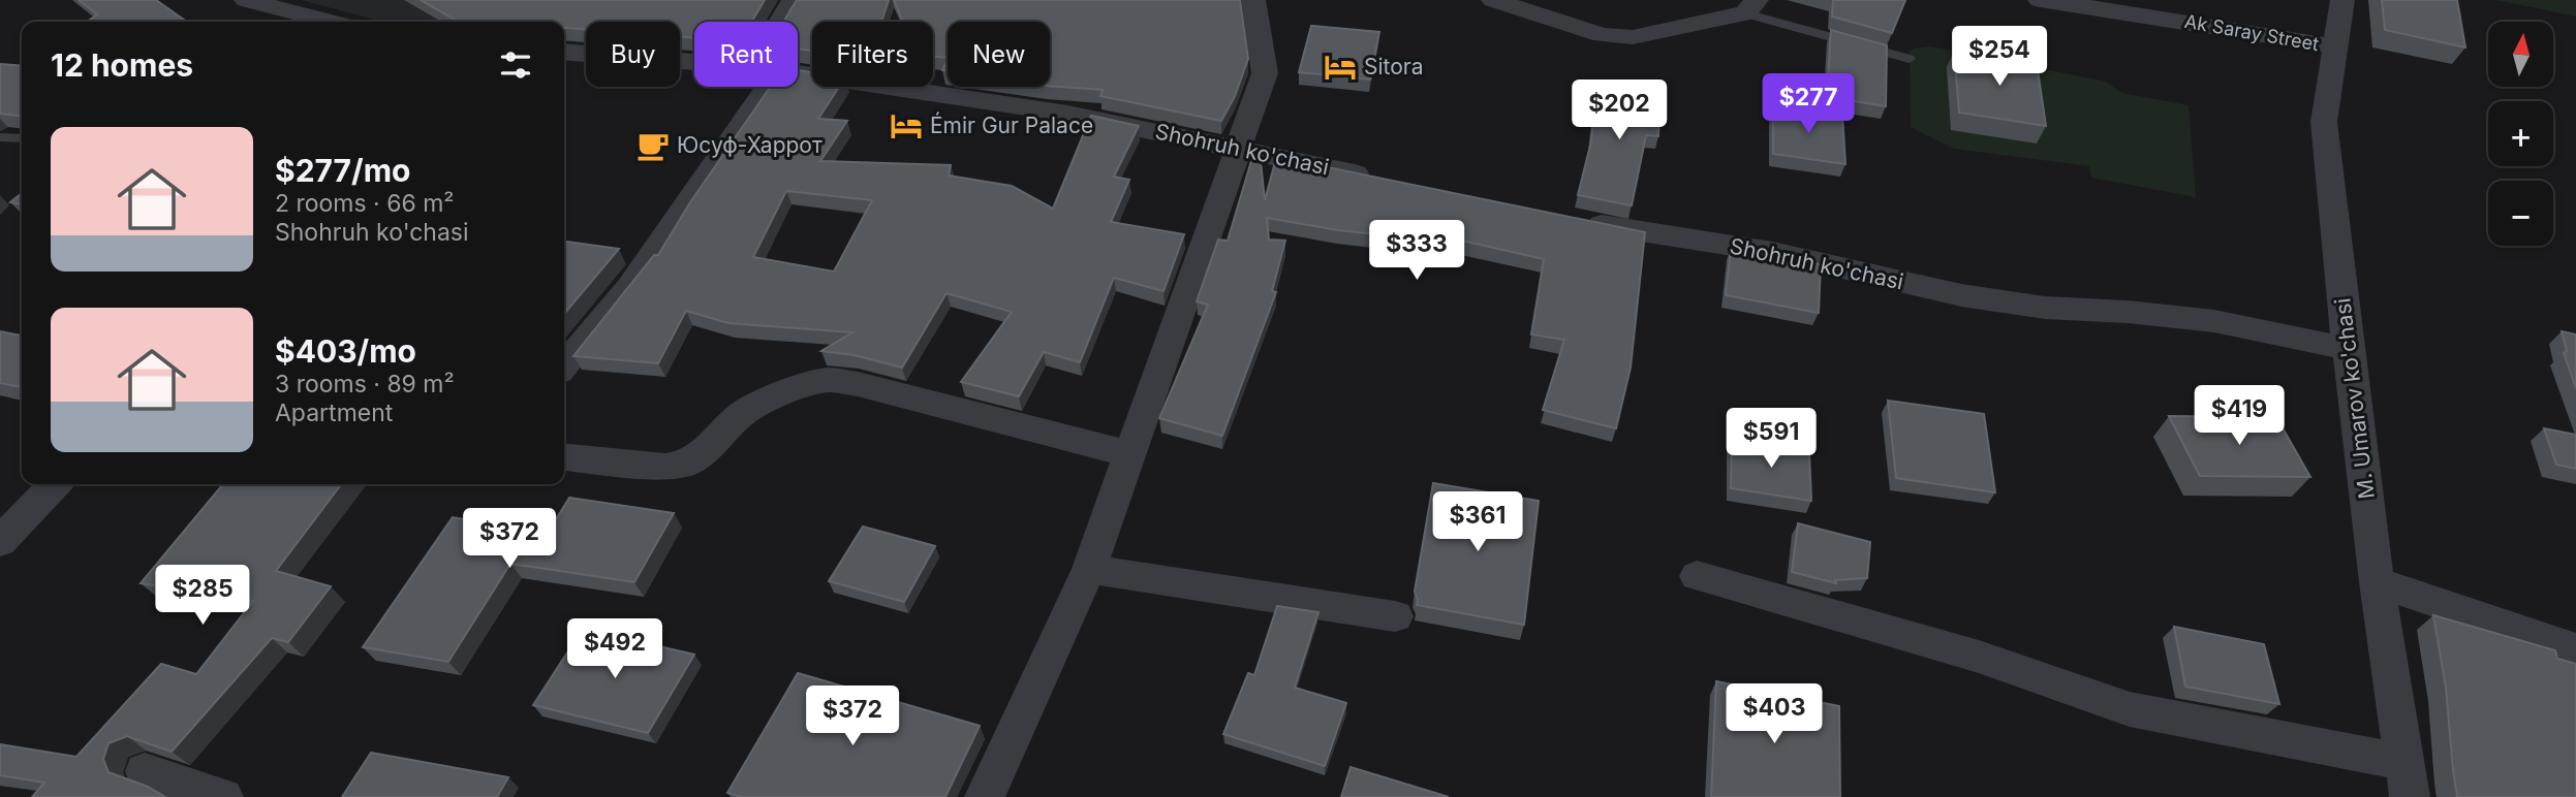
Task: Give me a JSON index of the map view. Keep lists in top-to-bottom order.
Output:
{
  "streets": {
    "street": ["Ak Saray Street", "Shohruh ko'chasi", "M. Umarov ko'chasi"]
  },
  "crossings": [
    ["Ak Saray Street", "M. Umarov ko'chasi"],
    ["Shohruh ko'chasi", "M. Umarov ko'chasi"]
  ],
  "places": {
    "hotel": ["Sitora", "Émir Gur Palace"],
    "cafe": ["Юсуф-Харрот"]
  },
  "north": "top",
  "page": {
    "map_buttons": ["+", "−"],
    "chip": [
      "Buy",
      "Rent",
      "Filters",
      "New"
    ],
    "heading": "12 homes",
    "price": [
      "$254",
      "$277",
      "$202",
      "$333",
      "$419",
      "$591",
      "$361",
      "$372",
      "$285",
      "$492",
      "$403",
      "$372"
    ],
    "list": [
      {
        "name": "$277/mo",
        "note": "2 rooms · 66 m² · Shohruh ko'chasi"
      },
      {
        "name": "$403/mo",
        "note": "3 rooms · 89 m² · Apartment"
      }
    ]
  }
}
